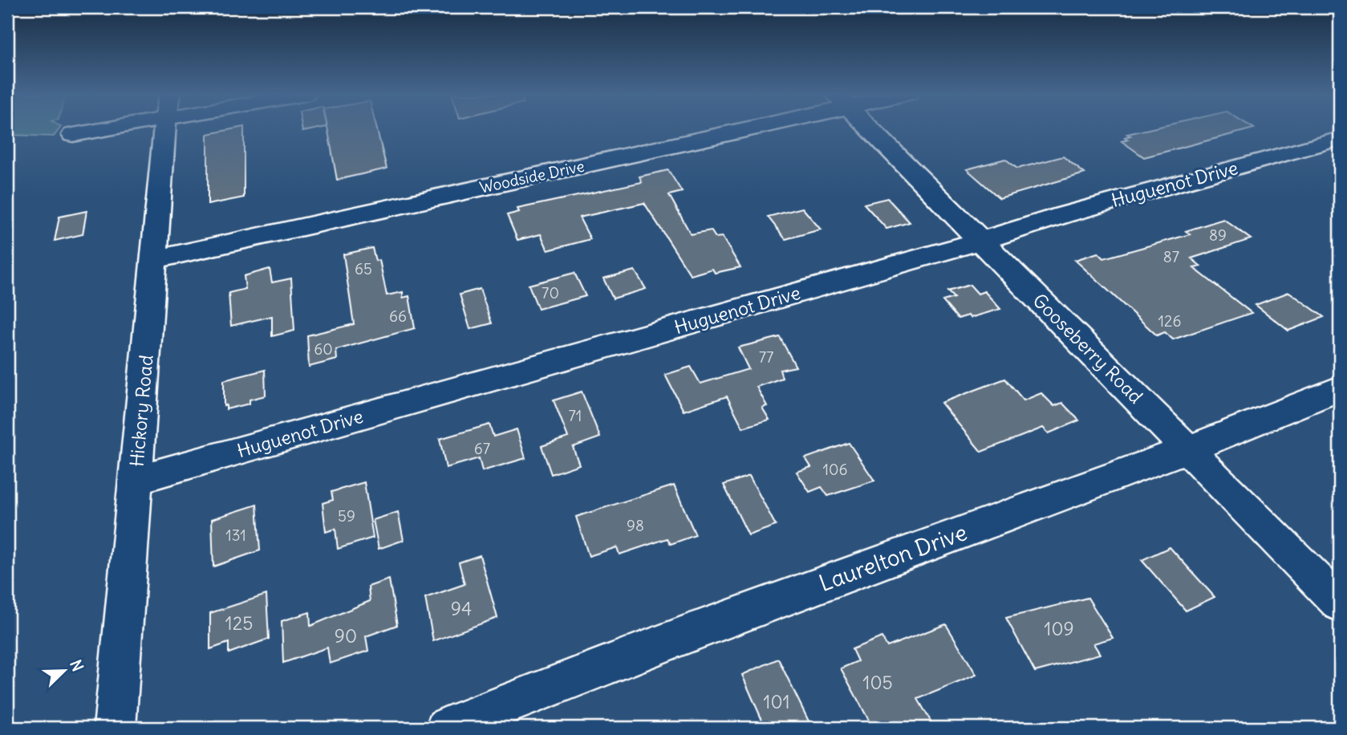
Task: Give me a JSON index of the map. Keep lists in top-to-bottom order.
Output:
{
  "streets": {
    "street": [
      "Woodside Drive",
      "Huguenot Drive",
      "Gooseberry Road",
      "Hickory Road",
      "Laurelton Drive"
    ]
  },
  "crossings": [
    ["Woodside Drive", "Hickory Road"],
    ["Huguenot Drive", "Gooseberry Road"],
    ["Huguenot Drive", "Hickory Road"],
    ["Gooseberry Road", "Laurelton Drive"]
  ],
  "house_numbers": [
    "89",
    "87",
    "65",
    "70",
    "66",
    "126",
    "60",
    "77",
    "71",
    "67",
    "106",
    "59",
    "98",
    "131",
    "94",
    "125",
    "109",
    "90",
    "105",
    "101"
  ],
  "north": "top right"
}
